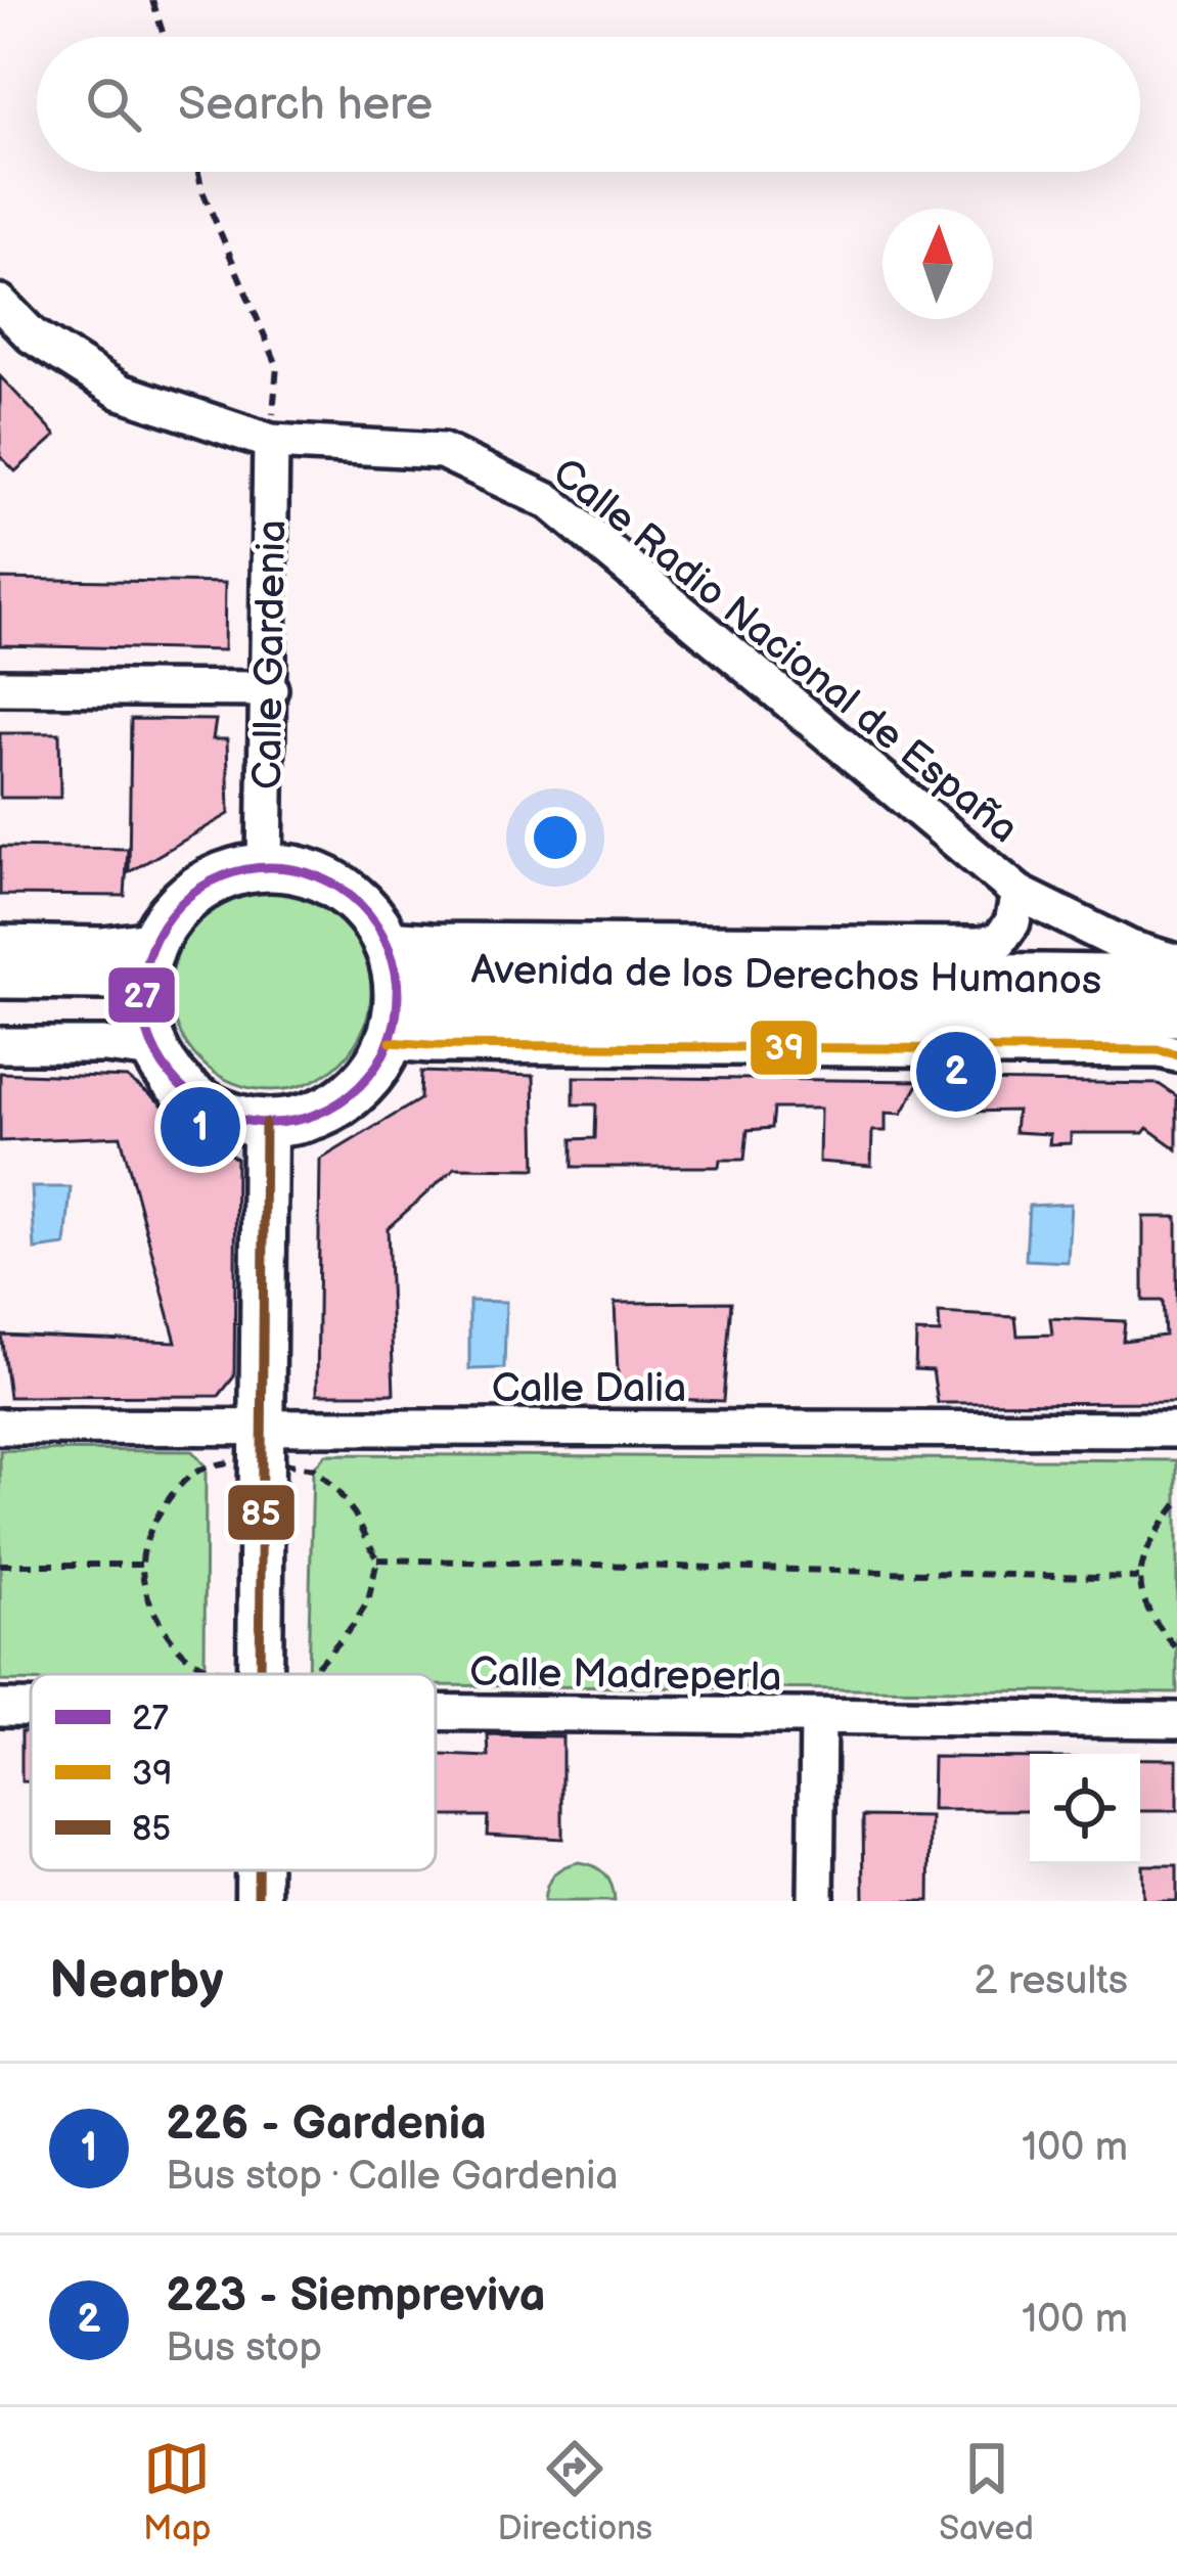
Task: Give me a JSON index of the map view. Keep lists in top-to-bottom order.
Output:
{
  "streets": {
    "main road": ["Avenida de los Derechos Humanos"],
    "street": [
      "Calle Radio Nacional de España",
      "Calle Gardenia",
      "Calle Dalia",
      "Calle Madreperla"
    ]
  },
  "crossings": [
    ["Calle Radio Nacional de España", "Calle Gardenia"],
    ["Calle Radio Nacional de España", "Avenida de los Derechos Humanos"],
    ["Calle Gardenia", "Avenida de los Derechos Humanos"]
  ],
  "lines": ["transit line 27", "transit line 39", "transit line 85"],
  "legend": ["27", "39", "85"],
  "north": "top",
  "page": {
    "search": "Search here",
    "pins": ["2", "1"],
    "heading": ["Nearby", "2 results"],
    "list": [
      {
        "mark": "1",
        "name": "226 - Gardenia",
        "note": "Bus stop · Calle Gardenia",
        "value": "100 m"
      },
      {
        "mark": "2",
        "name": "223 - Siempreviva",
        "note": "Bus stop",
        "value": "100 m"
      }
    ],
    "nav": ["Map", "Directions", "Saved"]
  }
}
